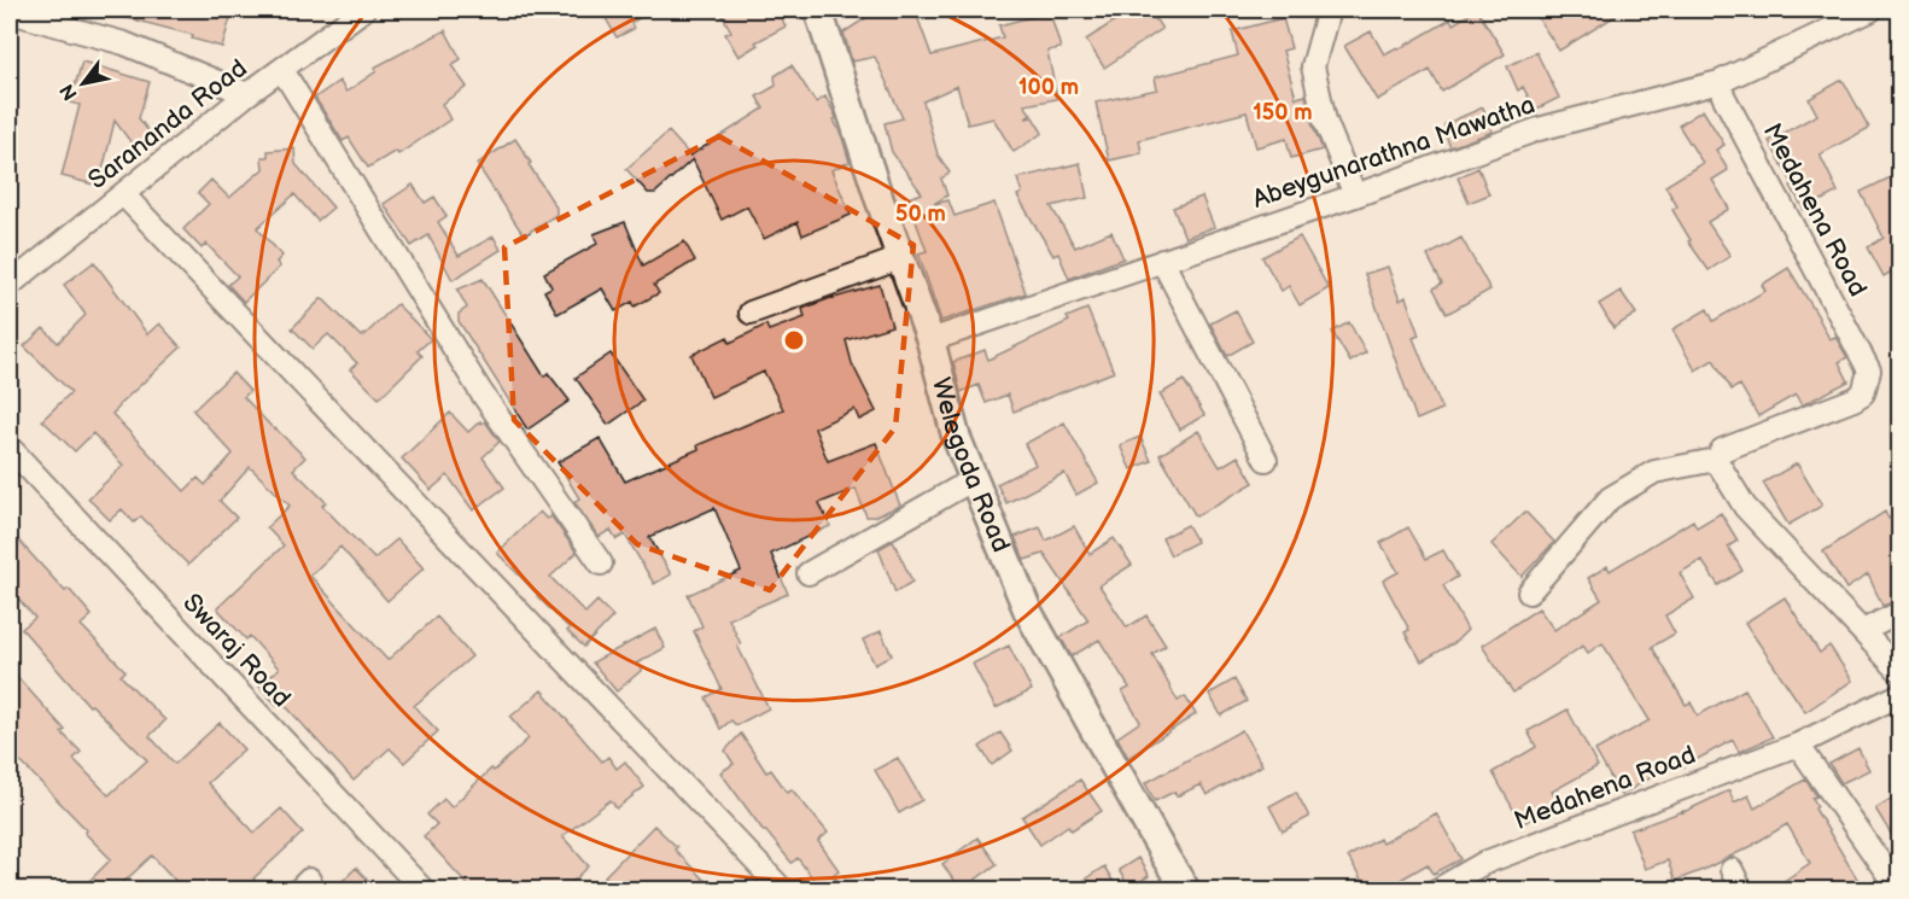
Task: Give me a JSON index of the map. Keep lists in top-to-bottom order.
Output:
{
  "streets": {
    "street": [
      "Sarananda Road",
      "Abeygunarathna Mawatha",
      "Medahena Road",
      "Welegoda Road",
      "Swaraj Road"
    ]
  },
  "crossings": [
    ["Abeygunarathna Mawatha", "Medahena Road"],
    ["Abeygunarathna Mawatha", "Welegoda Road"]
  ],
  "north": "bottom left",
  "rings": ["100 m", "150 m", "50 m"]
}
